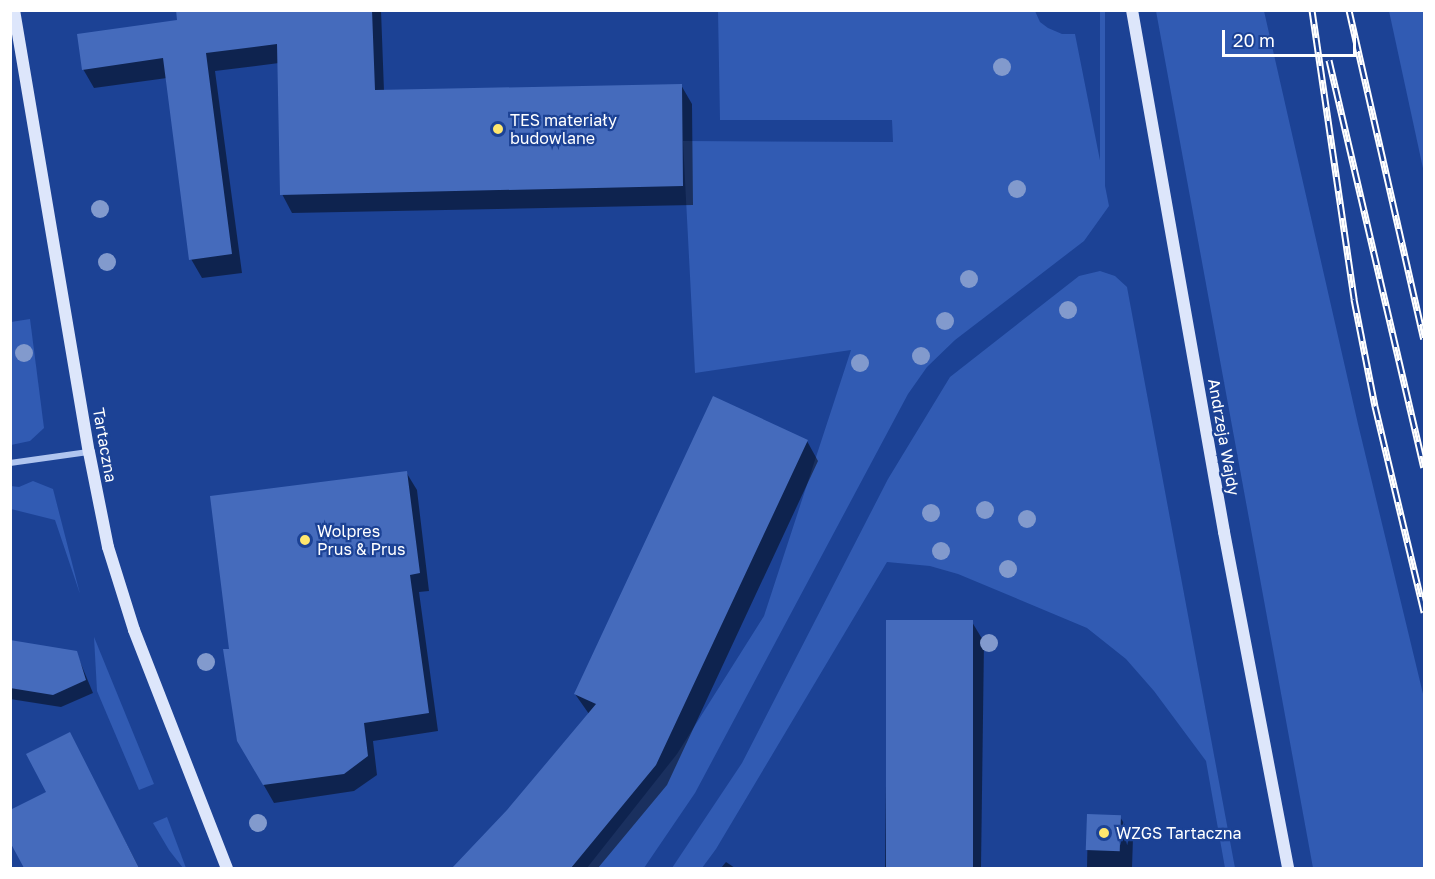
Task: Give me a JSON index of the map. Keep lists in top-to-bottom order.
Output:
{
  "streets": {
    "street": ["Andrzeja Wajdy", "Tartaczna"]
  },
  "places": ["TES materiały budowlane", "Wolpres Prus & Prus", "WZGS Tartaczna"],
  "scale_bar": "20 m"
}
